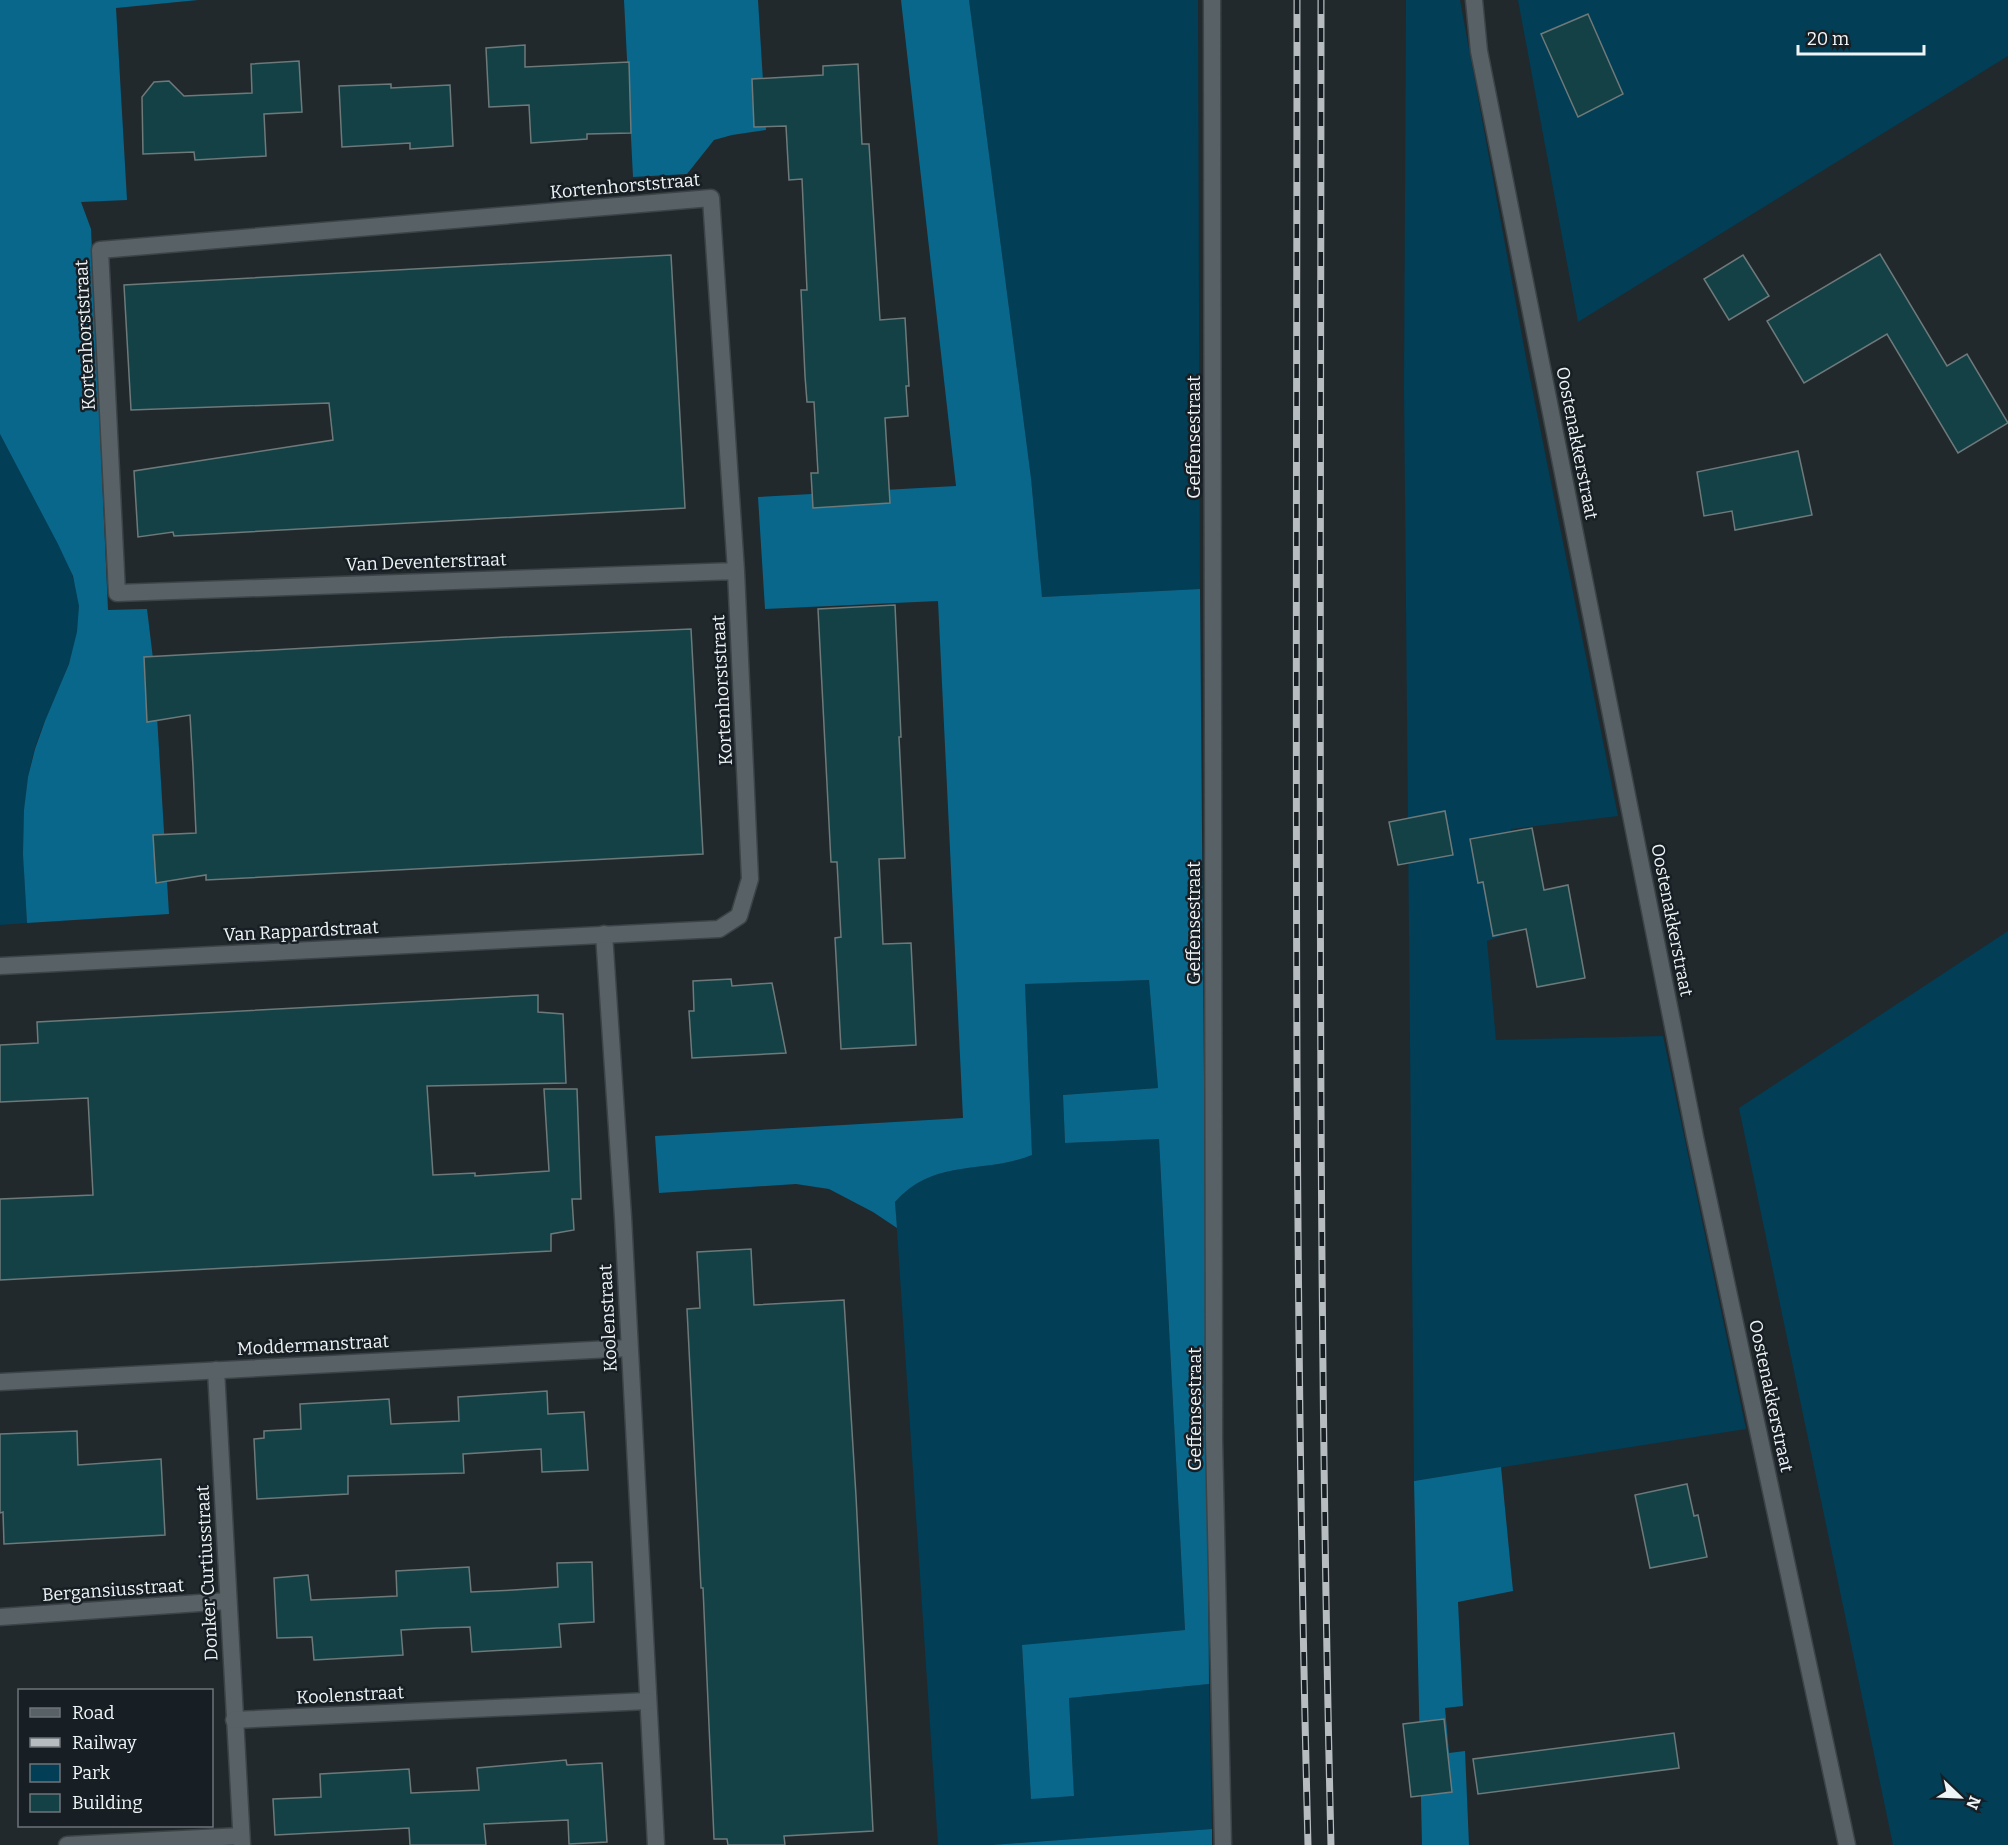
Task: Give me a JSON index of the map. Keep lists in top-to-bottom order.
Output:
{
  "streets": {
    "street": [
      "Kortenhorststraat",
      "Geffensestraat",
      "Oostenakkerstraat",
      "Van Deventerstraat",
      "Van Rappardstraat",
      "Koolenstraat",
      "Moddermanstraat",
      "Donker Curtiusstraat",
      "Bergansiusstraat"
    ]
  },
  "crossings": [
    ["Kortenhorststraat", "Van Deventerstraat"],
    ["Kortenhorststraat", "Van Rappardstraat"],
    ["Kortenhorststraat", "Koolenstraat"],
    ["Van Rappardstraat", "Koolenstraat"],
    ["Koolenstraat", "Moddermanstraat"],
    ["Koolenstraat", "Donker Curtiusstraat"],
    ["Moddermanstraat", "Donker Curtiusstraat"],
    ["Donker Curtiusstraat", "Bergansiusstraat"]
  ],
  "legend": [
    "Road",
    "Railway",
    "Park",
    "Building"
  ],
  "scale_bar": "20 m",
  "north": "bottom right"
}
